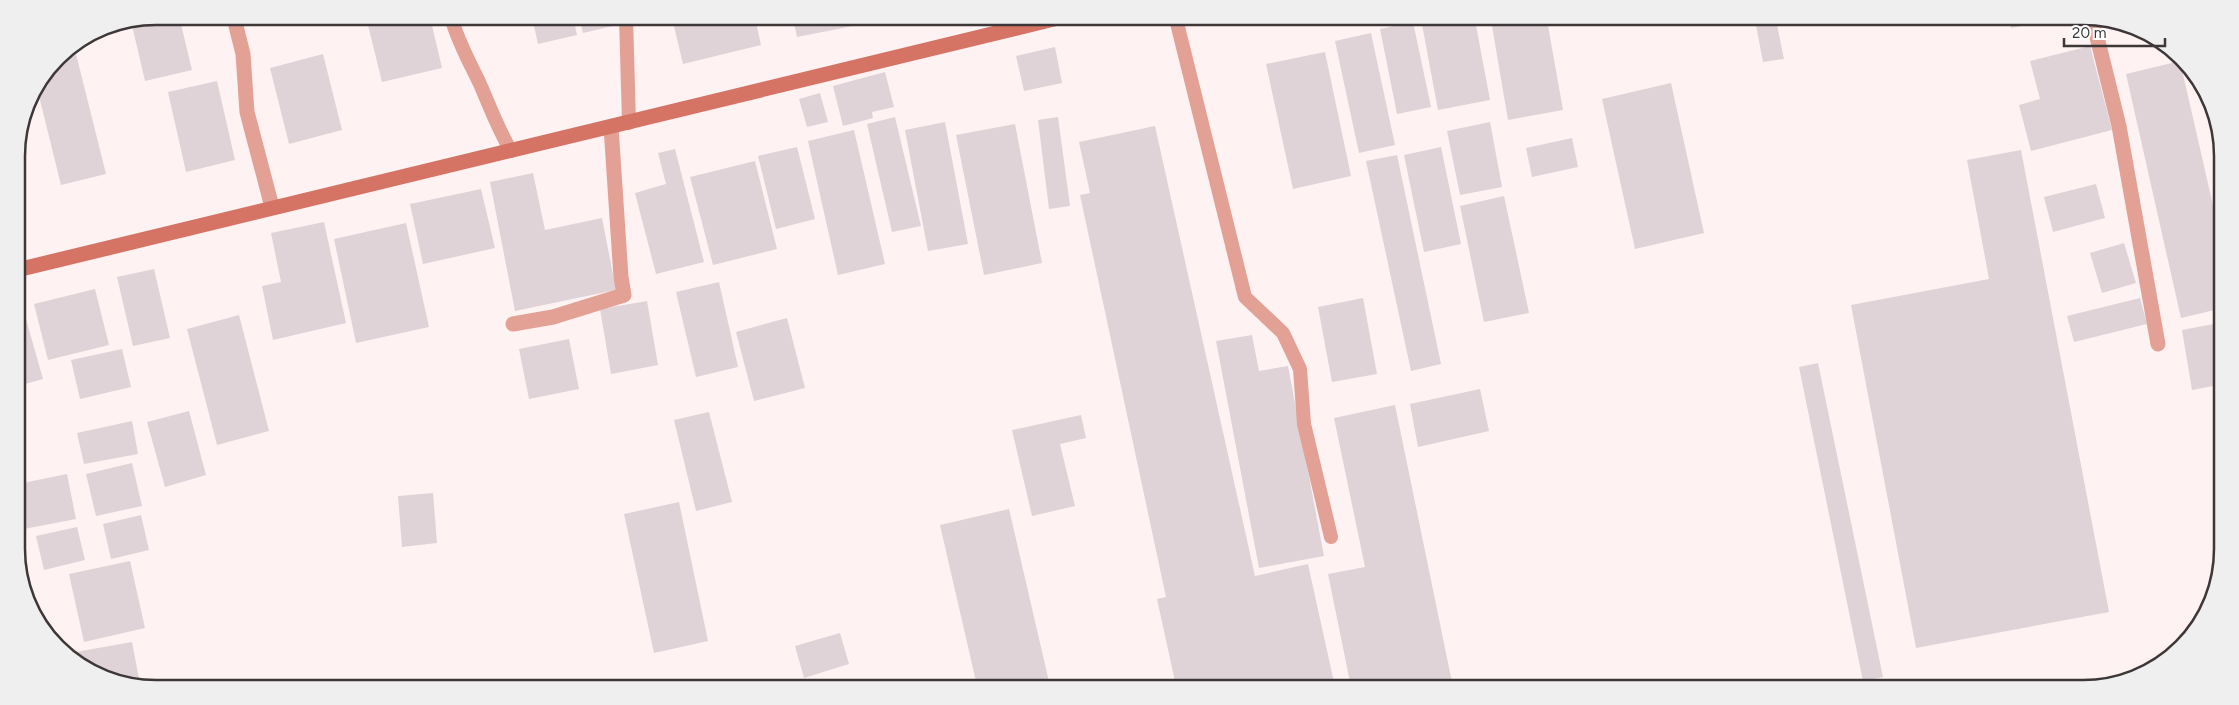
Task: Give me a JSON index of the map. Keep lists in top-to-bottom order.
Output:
{
  "scale_bar": "20 m"
}
